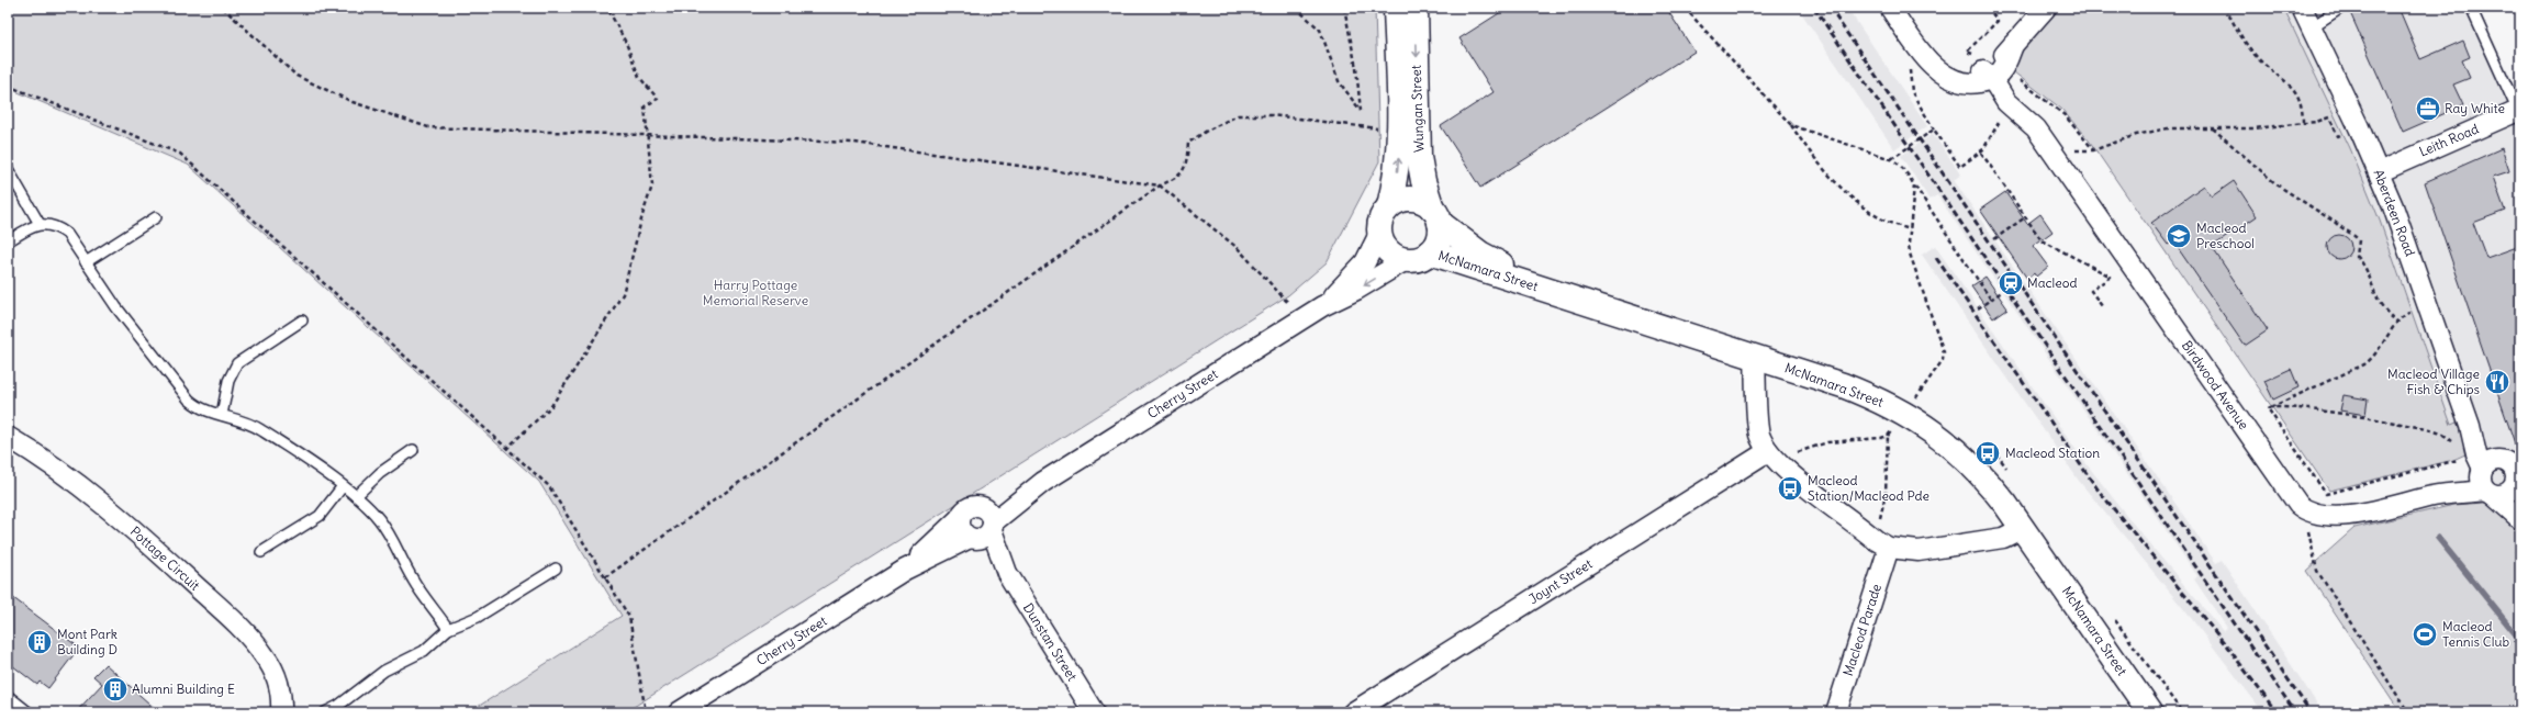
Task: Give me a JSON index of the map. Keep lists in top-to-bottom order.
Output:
{
  "streets": {
    "street": [
      "Wungan Street",
      "Leith Road",
      "Aberdeen Road",
      "McNamara Street",
      "Birdwood Avenue",
      "Cherry Street",
      "Pottage Circuit",
      "Joynt Street",
      "Macleod Parade",
      "Dunstan Street"
    ]
  },
  "crossings": [
    ["Wungan Street", "McNamara Street"],
    ["Wungan Street", "Cherry Street"],
    ["Leith Road", "Aberdeen Road"],
    ["McNamara Street", "Cherry Street"],
    ["Cherry Street", "Dunstan Street"]
  ],
  "parks": ["Harry Pottage Memorial Reserve"],
  "places": {
    "office": ["Ray White"],
    "school or university": ["Macleod Preschool"],
    "station": ["Macleod"],
    "restaurant": ["Macleod Village Fish & Chips"],
    "bus stop": ["Macleod Station", "Macleod Station/Macleod Pde"],
    "sports": ["Macleod Tennis Club"],
    "building": ["Mont Park Building D", "Alumni Building E"]
  }
}
